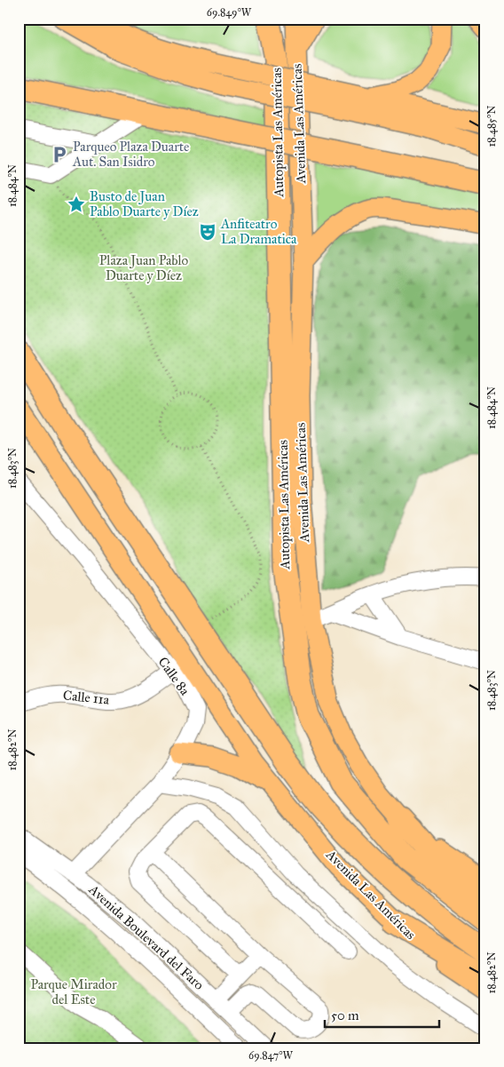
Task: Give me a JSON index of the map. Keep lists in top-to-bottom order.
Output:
{
  "streets": {
    "highway": ["Autopista Las Américas"],
    "main road": ["Avenida Las Américas"],
    "street": ["Calle 8a", "Calle 11a", "Avenida Boulevard del Faro"]
  },
  "crossings": [
    ["Avenida Las Américas", "Calle 8a"],
    ["Calle 8a", "Calle 11a"],
    ["Calle 8a", "Avenida Boulevard del Faro"]
  ],
  "parks": ["Plaza Juan Pablo Duarte y Díez", "Parque Mirador del Este"],
  "places": {
    "parking": ["Parqueo Plaza Duarte Aut. San Isidro"],
    "place": ["Busto de Juan Pablo Duarte y Díez"],
    "theatre": ["Anfiteatro La Dramatica"]
  },
  "scale_bar": "50 m",
  "coordinates": [
    "69.849°W",
    "18.485°N",
    "18.484°N",
    "18.483°N",
    "18.482°N",
    "69.847°W"
  ]
}
